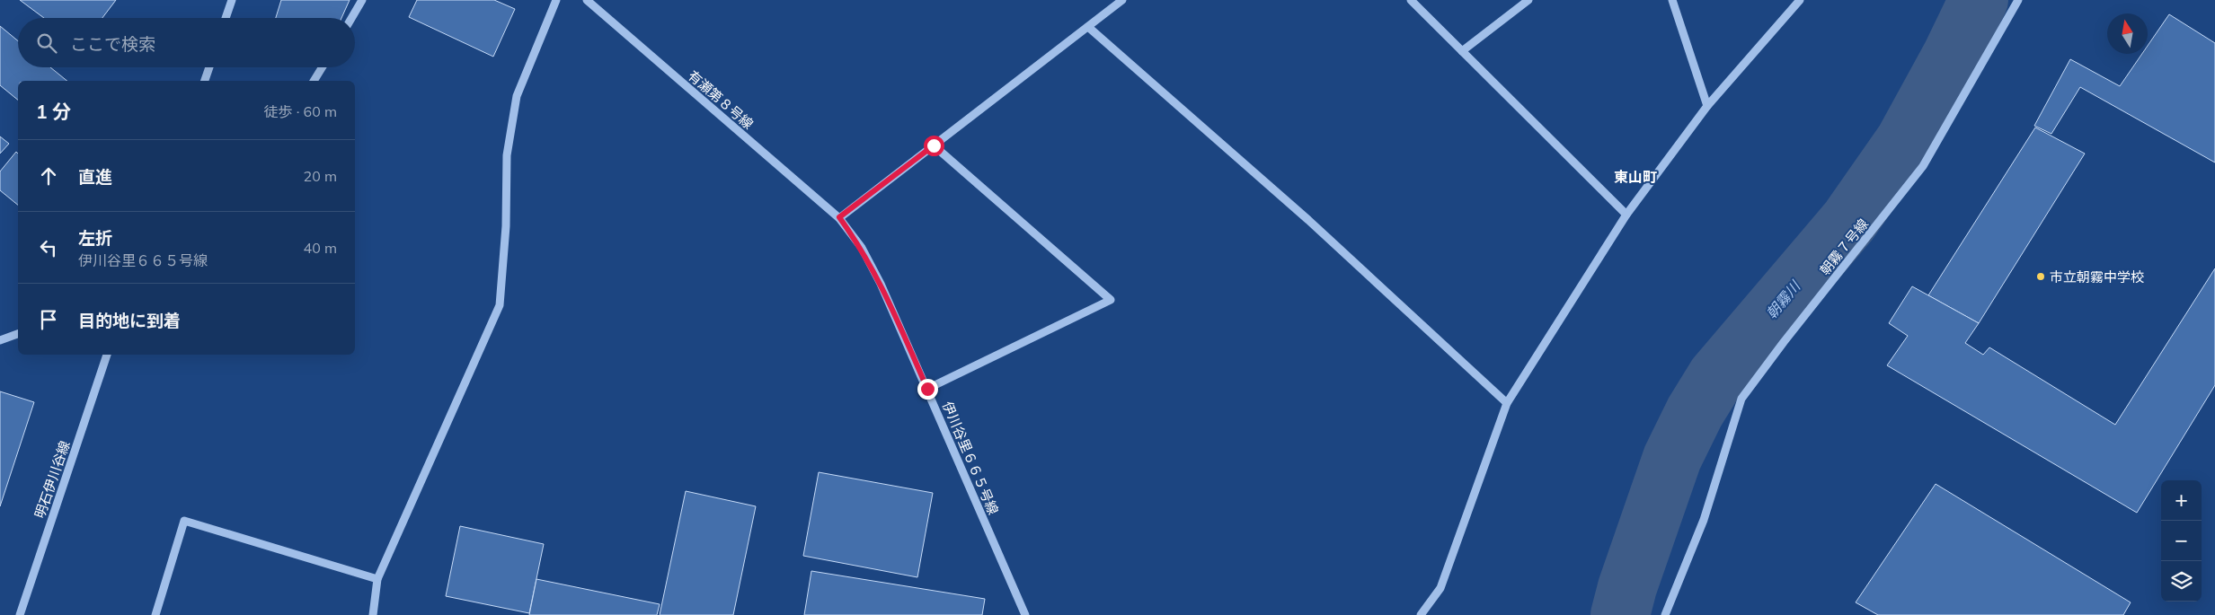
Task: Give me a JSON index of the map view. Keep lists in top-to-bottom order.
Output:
{
  "streets": {
    "street": [
      "有瀬第８号線",
      "朝霧７号線",
      "伊川谷里６６５号線",
      "明石伊川谷線"
    ]
  },
  "crossings": [
    ["有瀬第８号線", "伊川谷里６６５号線"]
  ],
  "districts": ["東山町"],
  "water": ["朝霧川"],
  "places": ["市立朝霧中学校"],
  "north": "top",
  "page": {
    "search": "ここで検索",
    "heading": ["1 分", "徒歩 · 60 m"],
    "list": [
      ["直進", "20 m"],
      ["左折", "伊川谷里６６５号線", "40 m"],
      "目的地に到着"
    ],
    "map_buttons": ["+", "−"]
  }
}
